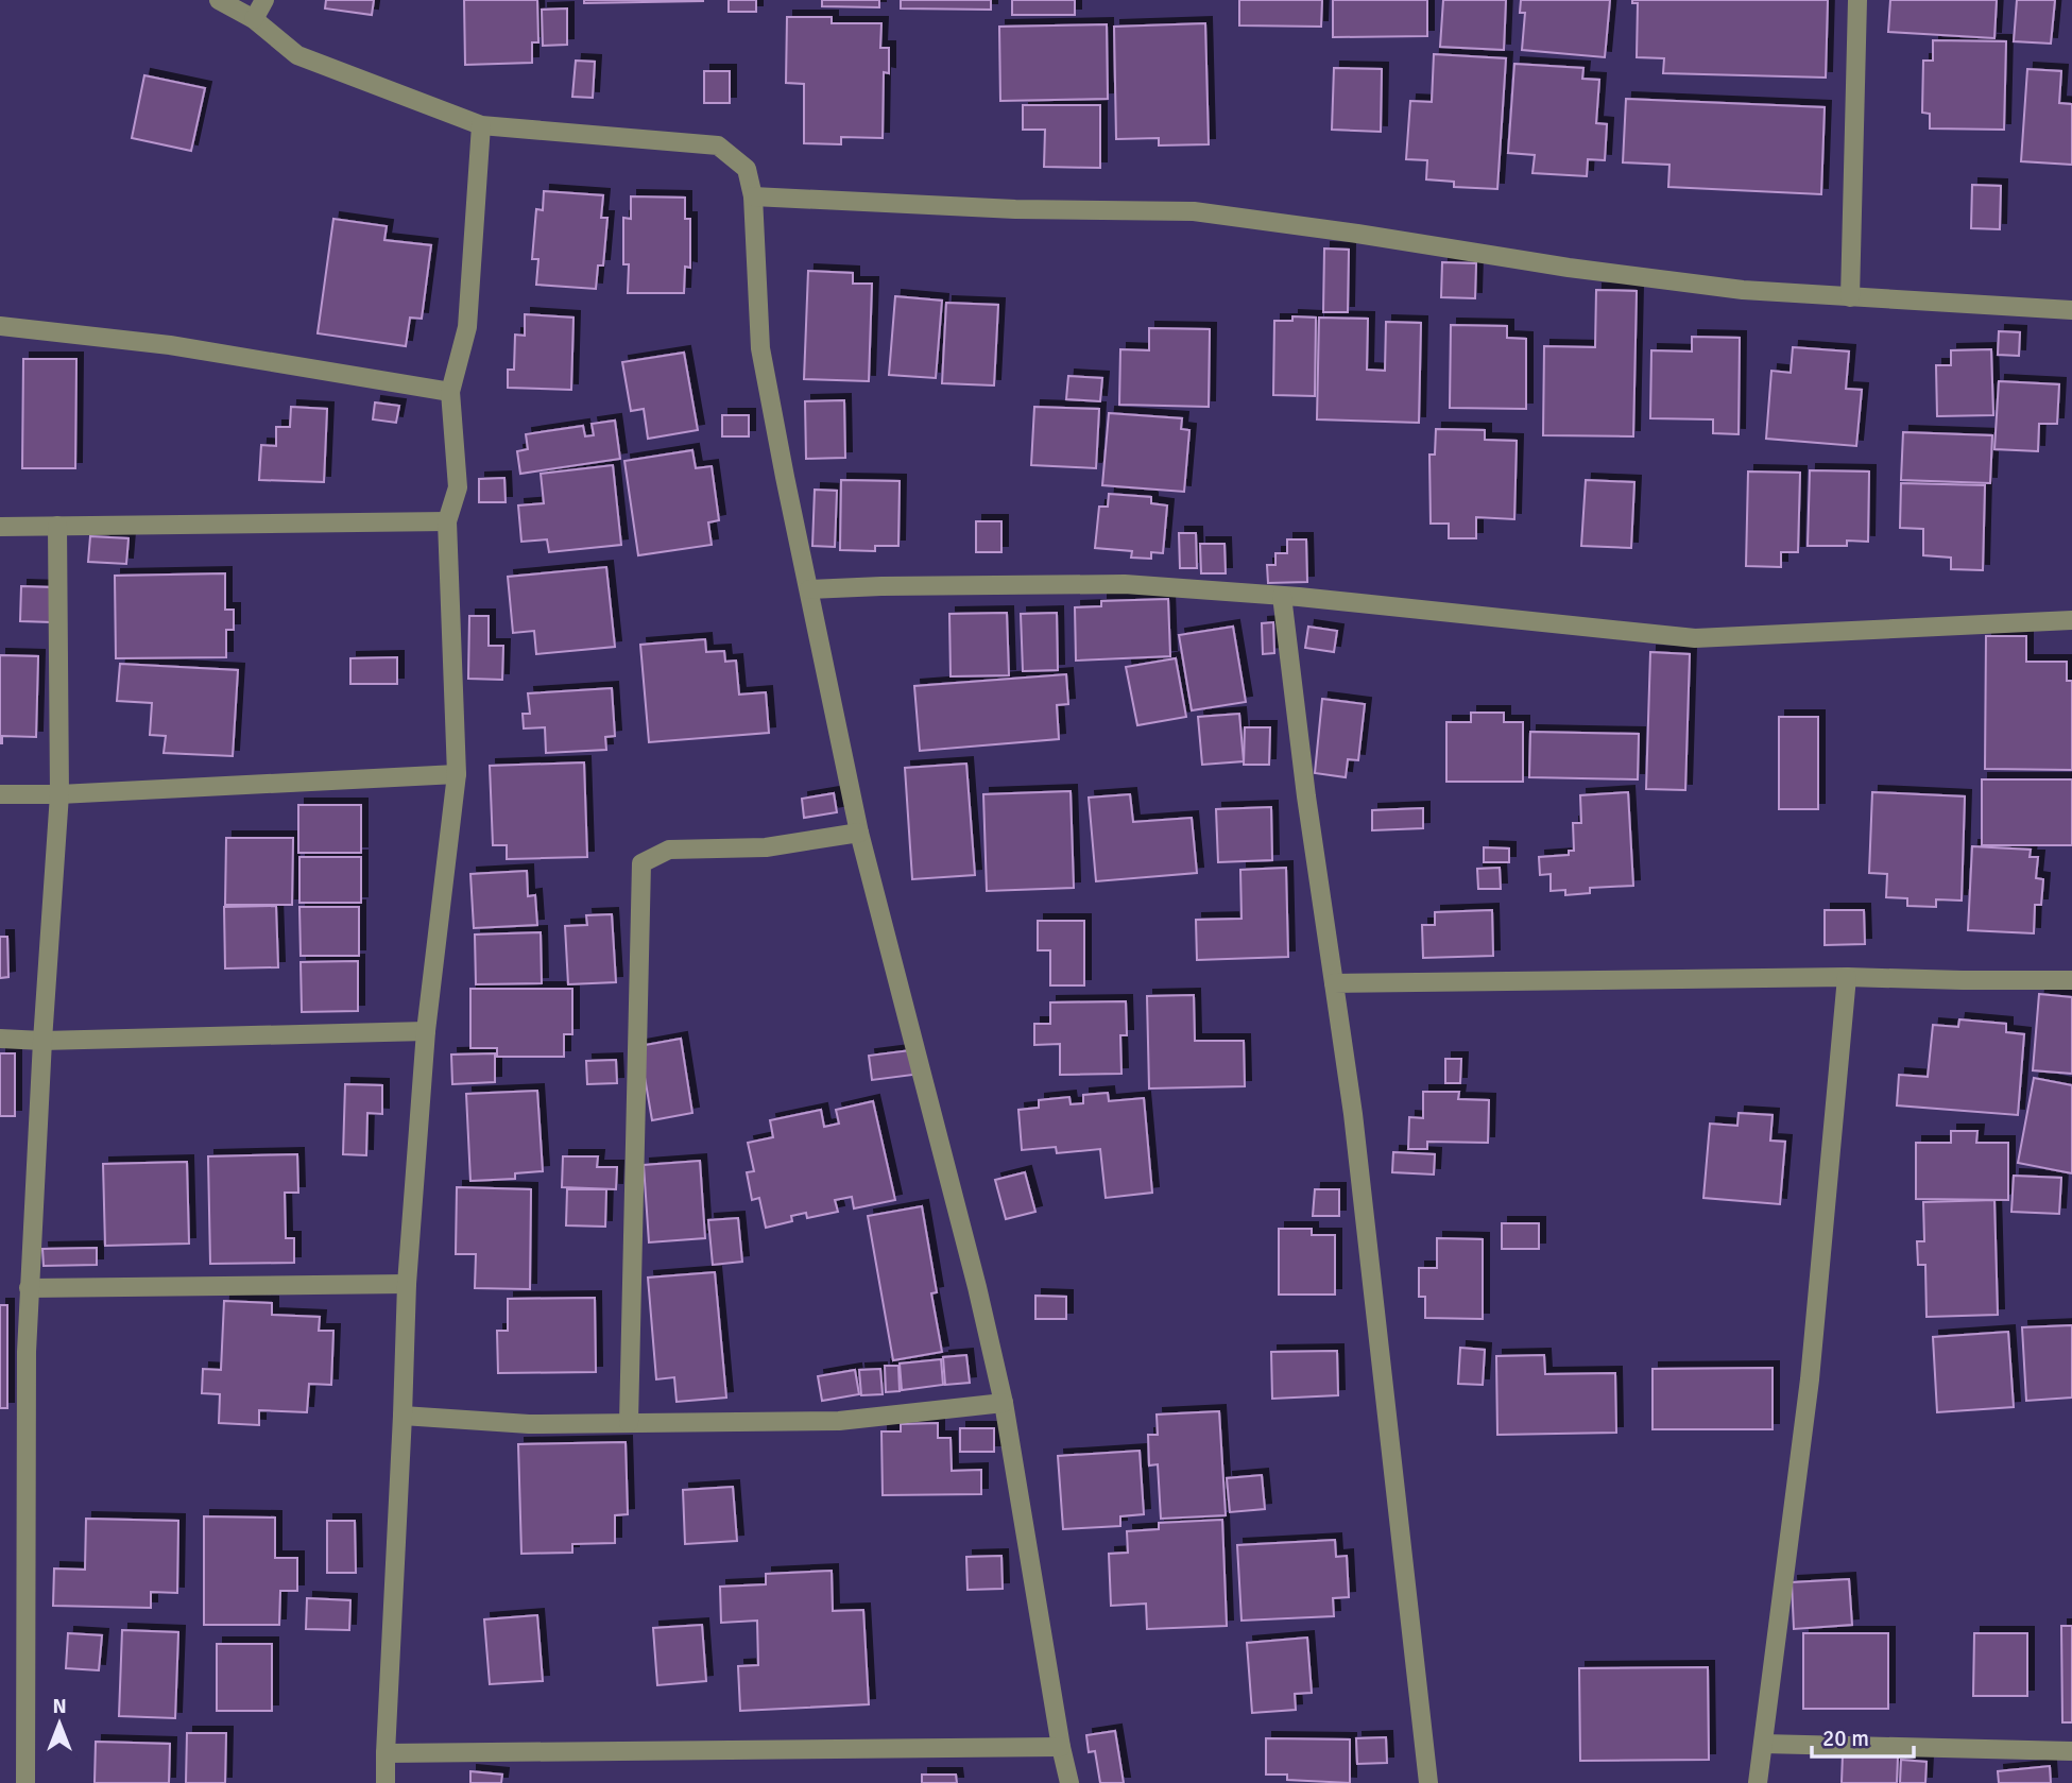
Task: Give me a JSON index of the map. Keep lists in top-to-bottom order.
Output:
{
  "scale_bar": "20 m",
  "north": "top"
}
